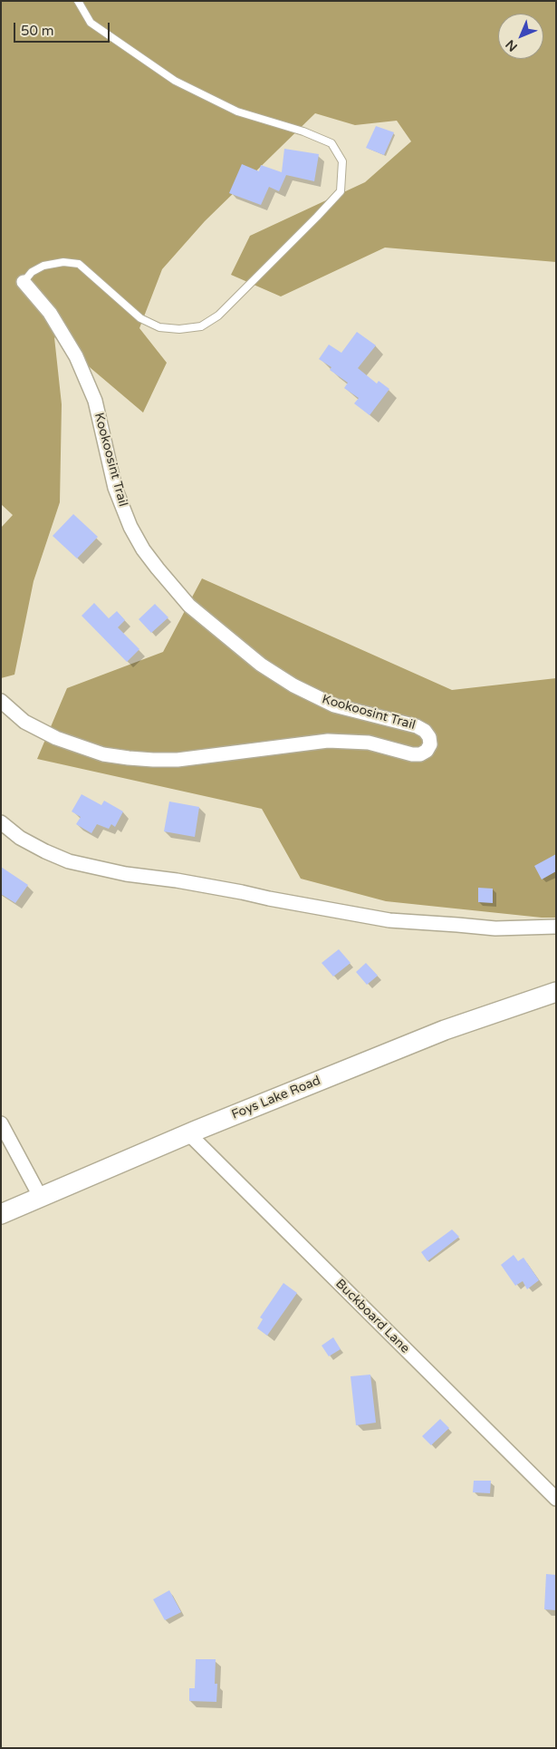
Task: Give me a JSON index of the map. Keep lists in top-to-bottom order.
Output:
{
  "streets": {
    "street": ["Kookoosint Trail", "Foys Lake Road", "Buckboard Lane"]
  },
  "crossings": [
    ["Foys Lake Road", "Buckboard Lane"]
  ],
  "scale_bar": "50 m",
  "north": "bottom left"
}
